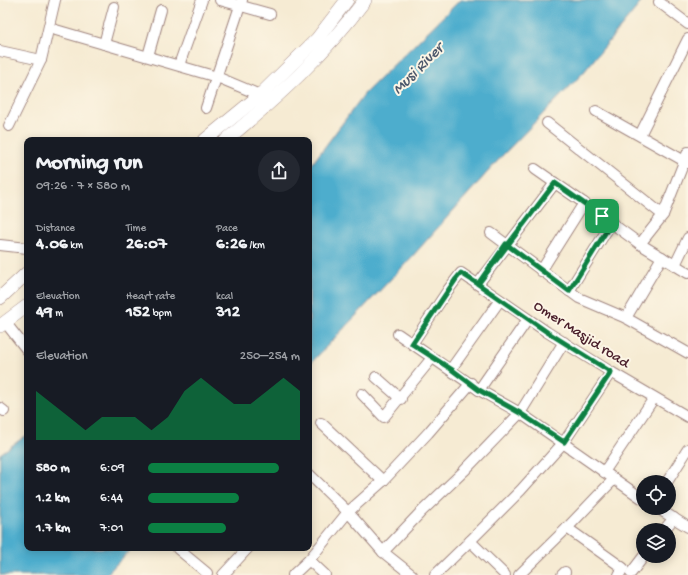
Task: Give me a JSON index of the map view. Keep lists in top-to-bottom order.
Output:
{
  "streets": {
    "street": ["Omer Masjid road"]
  },
  "water": ["Musi River"],
  "page": {
    "heading": ["Morning run", "09:26 · 7 × 580 m"],
    "stats": [
      ["Distance", "4.06 km"],
      ["Time", "26:07"],
      ["Pace", "6:26 /km"],
      ["Elevation", "49 m"],
      ["Heart rate", "152 bpm"],
      ["kcal", "312"]
    ],
    "chart": ["Elevation", "250–254 m"],
    "list": [
      {
        "name": "580 m",
        "note": "6:09"
      },
      {
        "name": "1.2 km",
        "note": "6:44"
      },
      {
        "name": "1.7 km",
        "note": "7:01"
      }
    ]
  }
}
